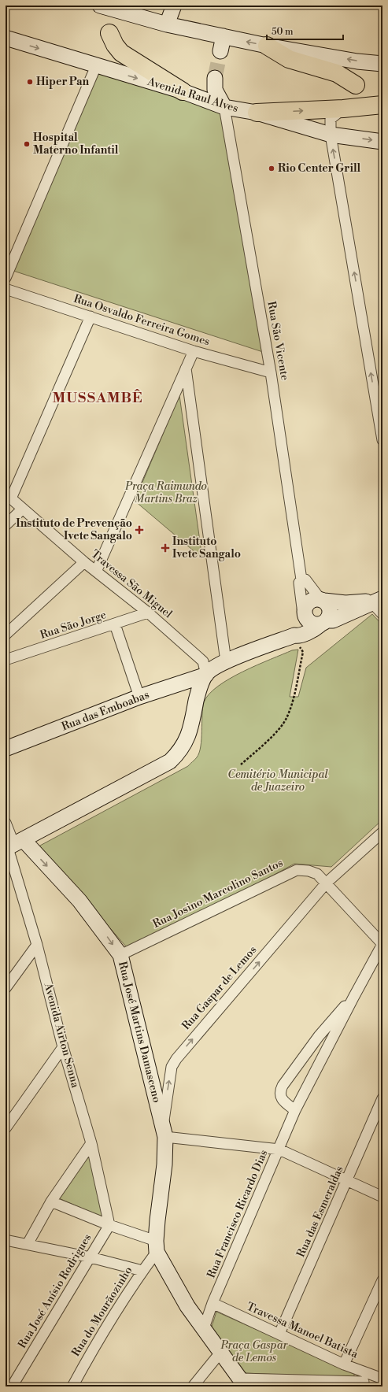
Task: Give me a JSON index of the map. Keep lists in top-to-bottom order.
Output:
{
  "streets": {
    "street": [
      "Avenida Raul Alves",
      "Rua Osvaldo Ferreira Gomes",
      "Rua São Vicente",
      "Travessa São Miguel",
      "Rua São Jorge",
      "Rua das Emboabas",
      "Rua Josino Marcolino Santos",
      "Rua Gaspar de Lemos",
      "Rua José Martins Damasceno",
      "Avenida Airton Senna",
      "Rua das Esmeraldas",
      "Rua Francisco Ricardo Dias",
      "Rua José Anísio Rodrigues",
      "Rua do Mourãozinho",
      "Travessa Manoel Batista"
    ]
  },
  "crossings": [
    ["Avenida Raul Alves", "Rua São Vicente"],
    ["Rua Osvaldo Ferreira Gomes", "Rua São Vicente"],
    ["Travessa São Miguel", "Rua São Jorge"],
    ["Travessa São Miguel", "Rua das Emboabas"],
    ["Rua Josino Marcolino Santos", "Rua Gaspar de Lemos"],
    ["Rua Josino Marcolino Santos", "Rua José Martins Damasceno"],
    ["Rua Josino Marcolino Santos", "Rua Francisco Ricardo Dias"],
    ["Rua Gaspar de Lemos", "Rua José Martins Damasceno"],
    ["Rua José Martins Damasceno", "Avenida Airton Senna"],
    ["Rua José Martins Damasceno", "Rua do Mourãozinho"],
    ["Avenida Airton Senna", "Rua José Anísio Rodrigues"],
    ["Rua das Esmeraldas", "Travessa Manoel Batista"],
    ["Rua Francisco Ricardo Dias", "Travessa Manoel Batista"]
  ],
  "one_way": ["Rua Gaspar de Lemos"],
  "districts": ["MUSSAMBÊ"],
  "parks": ["Praça Raimundo Martins Braz", "Cemitério Municipal de Juazeiro", "Praça Gaspar de Lemos"],
  "places": {
    "other": ["Hiper Pan", "Hospital Materno Infantil", "Rio Center Grill"],
    "health": ["Instituto de Prevenção Ivete Sangalo", "Instituto Ivete Sangalo"]
  },
  "scale_bar": "50 m"
}
